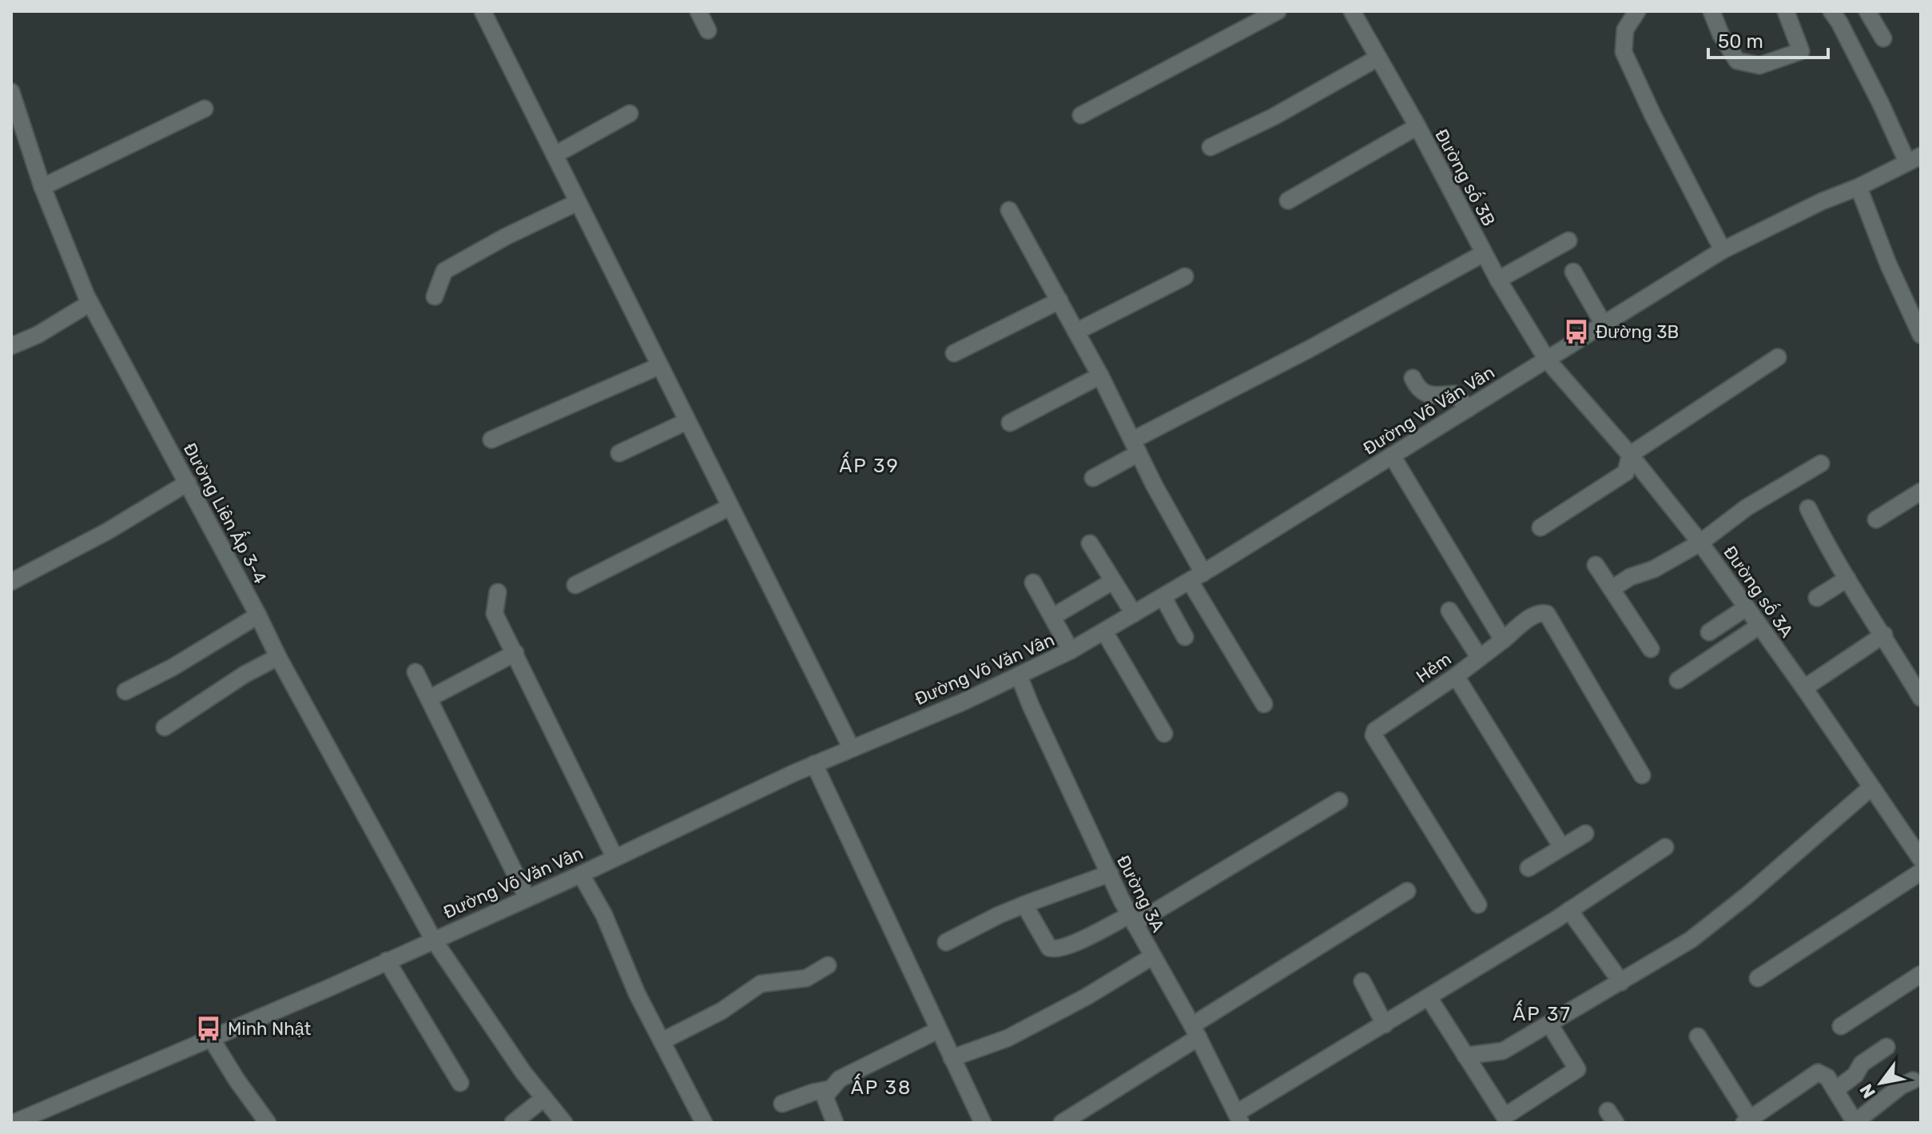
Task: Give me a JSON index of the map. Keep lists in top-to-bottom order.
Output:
{
  "streets": {
    "street": [
      "Đường số 3B",
      "Đường Võ Văn Vân",
      "Đường Liên Ấp 3-4",
      "Đường số 3A",
      "Hẻm",
      "Đường 3A"
    ]
  },
  "crossings": [
    ["Đường số 3B", "Đường Võ Văn Vân"],
    ["Đường số 3B", "Đường số 3A"],
    ["Đường Võ Văn Vân", "Đường Liên Ấp 3-4"],
    ["Đường Võ Văn Vân", "Đường số 3A"],
    ["Đường Võ Văn Vân", "Đường 3A"]
  ],
  "districts": ["ẤP 39", "ẤP 37", "ẤP 38"],
  "places": {
    "bus stop": ["Đường 3B", "Minh Nhật"]
  },
  "scale_bar": "50 m",
  "north": "bottom left"
}
